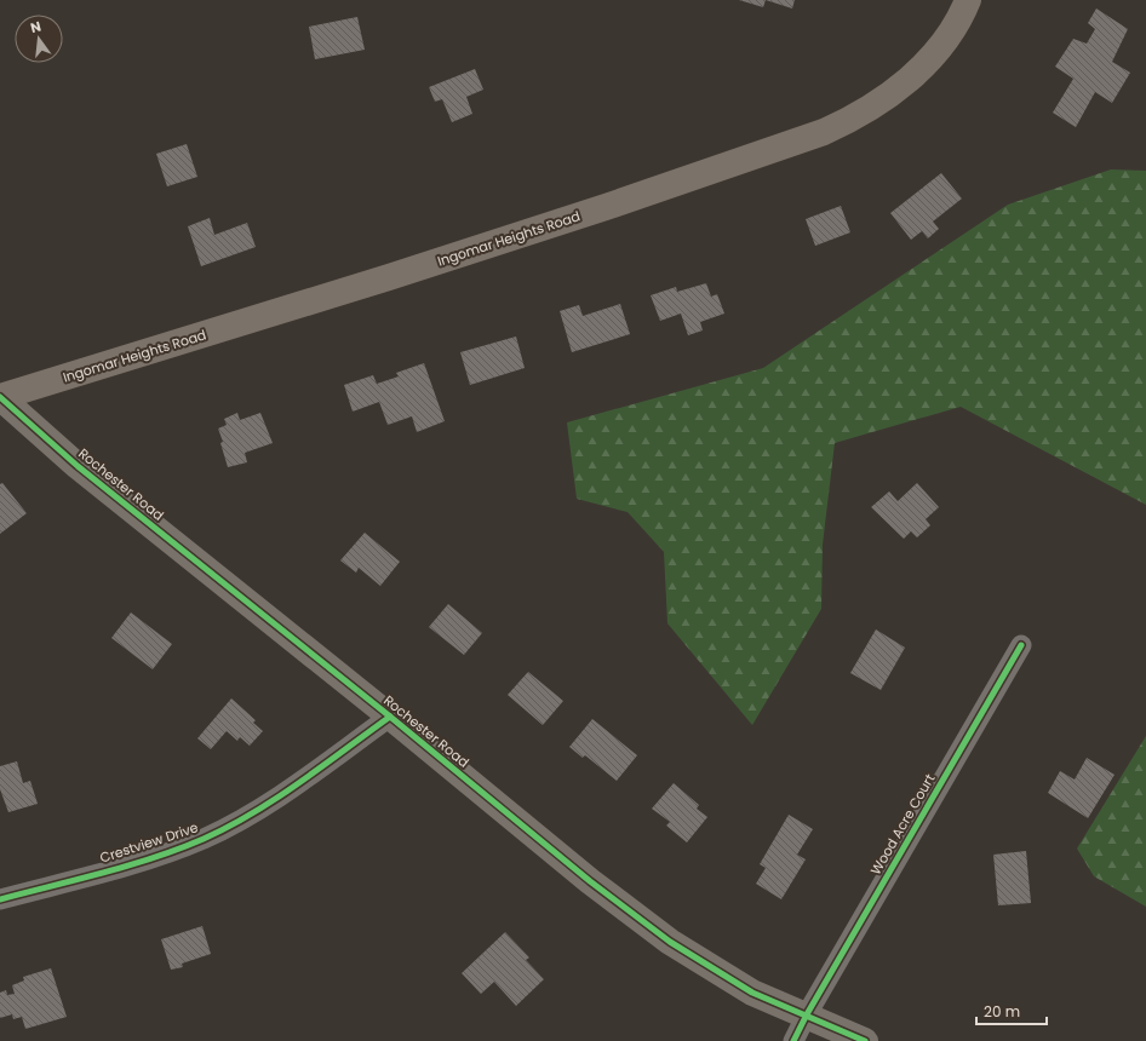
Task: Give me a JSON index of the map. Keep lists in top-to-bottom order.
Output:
{
  "streets": {
    "main road": ["Ingomar Heights Road"],
    "street": ["Rochester Road", "Wood Acre Court", "Crestview Drive"]
  },
  "crossings": [
    ["Ingomar Heights Road", "Rochester Road"],
    ["Rochester Road", "Wood Acre Court"],
    ["Rochester Road", "Crestview Drive"]
  ],
  "scale_bar": "20 m",
  "north": "top"
}
